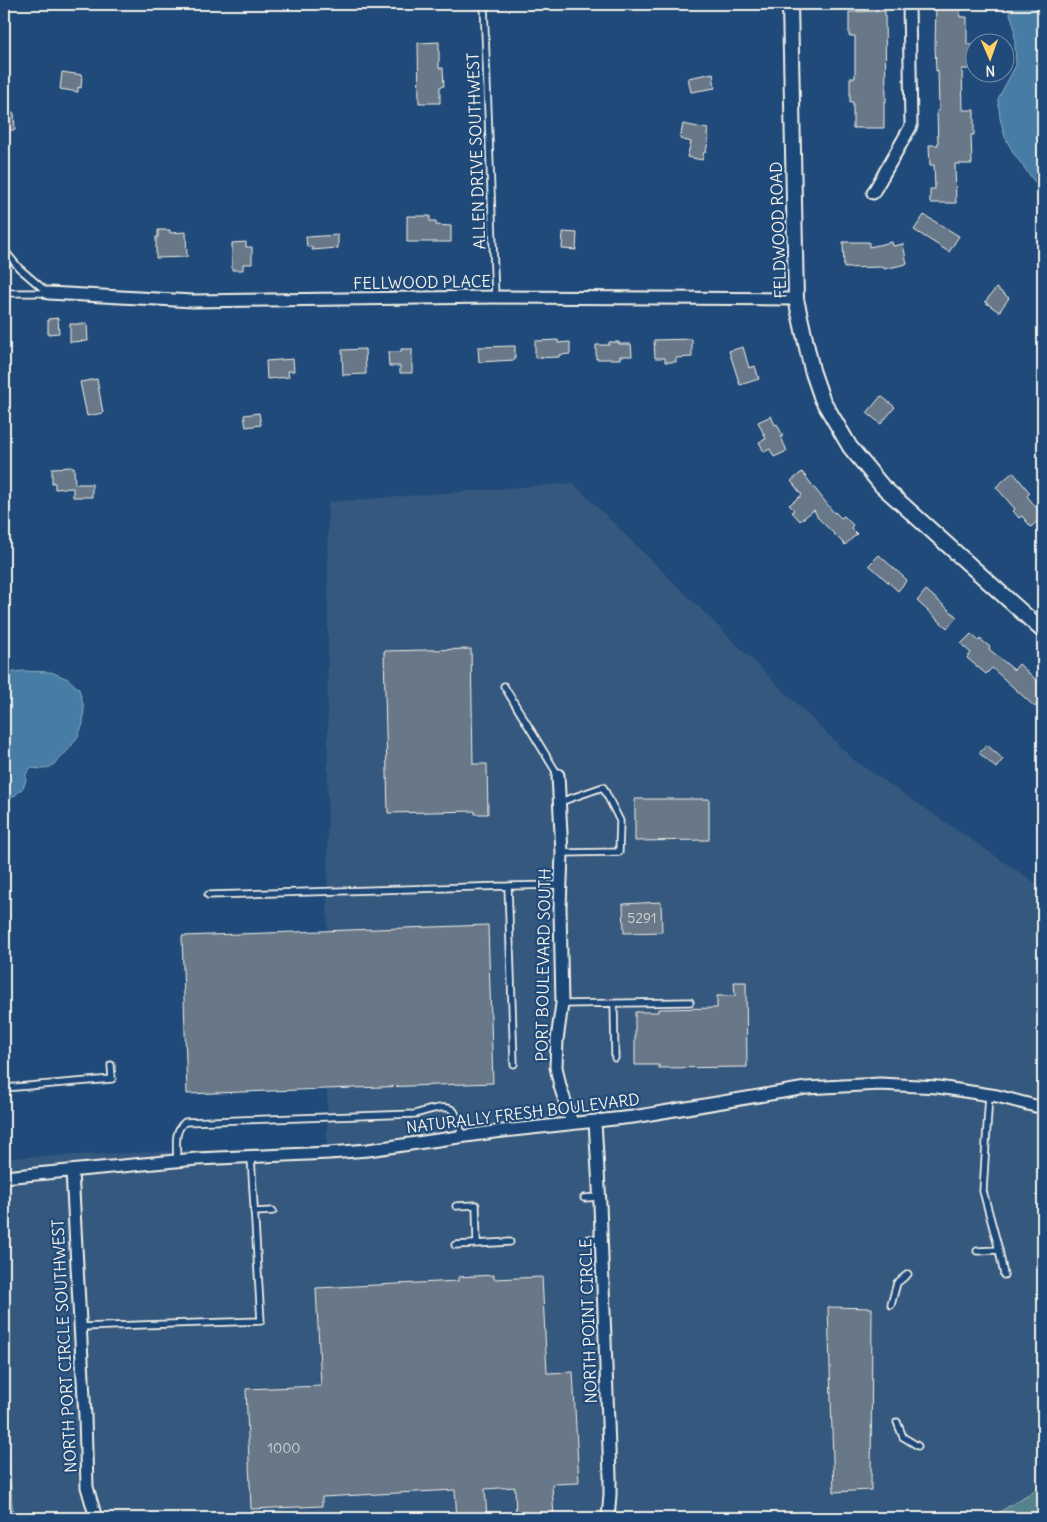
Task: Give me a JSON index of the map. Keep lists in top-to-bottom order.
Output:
{
  "streets": {
    "street": [
      "FELDWOOD ROAD",
      "FELLWOOD PLACE",
      "PORT BOULEVARD SOUTH",
      "NATURALLY FRESH BOULEVARD",
      "NORTH POINT CIRCLE",
      "NORTH PORT CIRCLE SOUTHWEST"
    ],
    "lane": ["ALLEN DRIVE SOUTHWEST"]
  },
  "crossings": [
    ["ALLEN DRIVE SOUTHWEST", "FELLWOOD PLACE"],
    ["FELDWOOD ROAD", "FELLWOOD PLACE"],
    ["PORT BOULEVARD SOUTH", "NATURALLY FRESH BOULEVARD"],
    ["NATURALLY FRESH BOULEVARD", "NORTH POINT CIRCLE"],
    ["NATURALLY FRESH BOULEVARD", "NORTH PORT CIRCLE SOUTHWEST"]
  ],
  "house_numbers": ["5291", "1000"],
  "north": "bottom"
}
